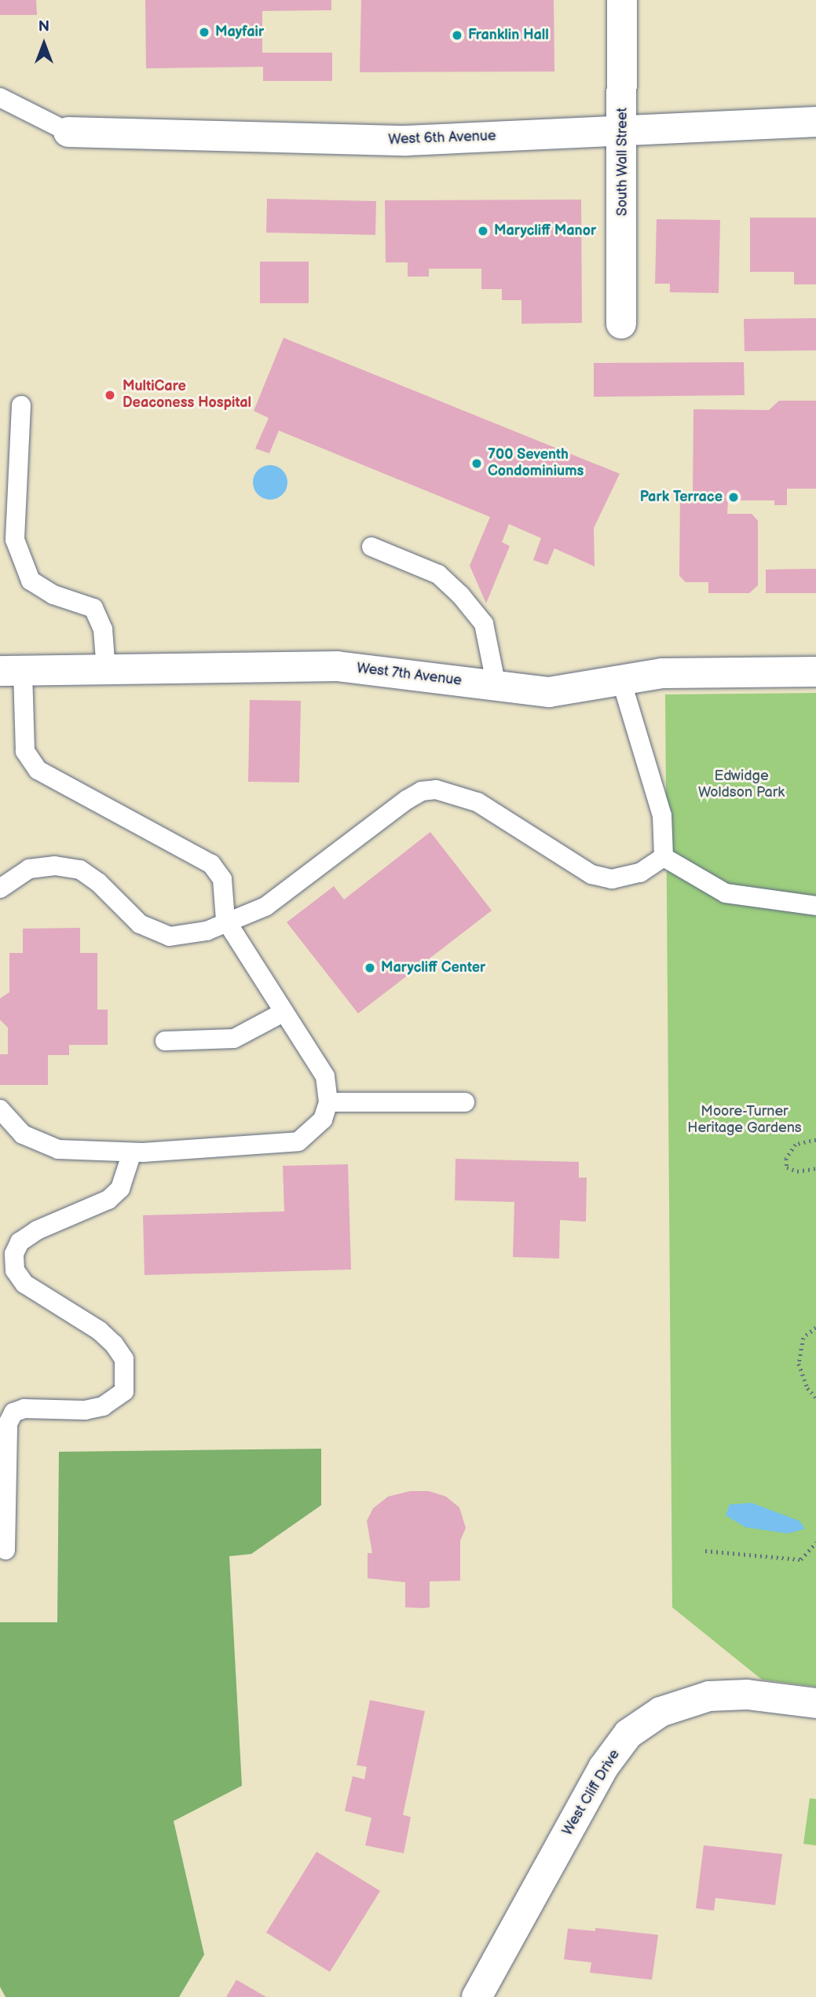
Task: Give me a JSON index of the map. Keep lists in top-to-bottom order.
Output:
{
  "streets": {
    "street": [
      "West 6th Avenue",
      "South Wall Street",
      "West 7th Avenue",
      "West Cliff Drive"
    ]
  },
  "crossings": [
    ["West 6th Avenue", "South Wall Street"]
  ],
  "parks": ["Edwidge Woldson Park", "Moore-Turner Heritage Gardens"],
  "places": [
    "Mayfair",
    "Franklin Hall",
    "Marycliff Manor",
    "MultiCare Deaconess Hospital",
    "700 Seventh Condominiums",
    "Park Terrace",
    "Marycliff Center"
  ],
  "north": "top"
}
